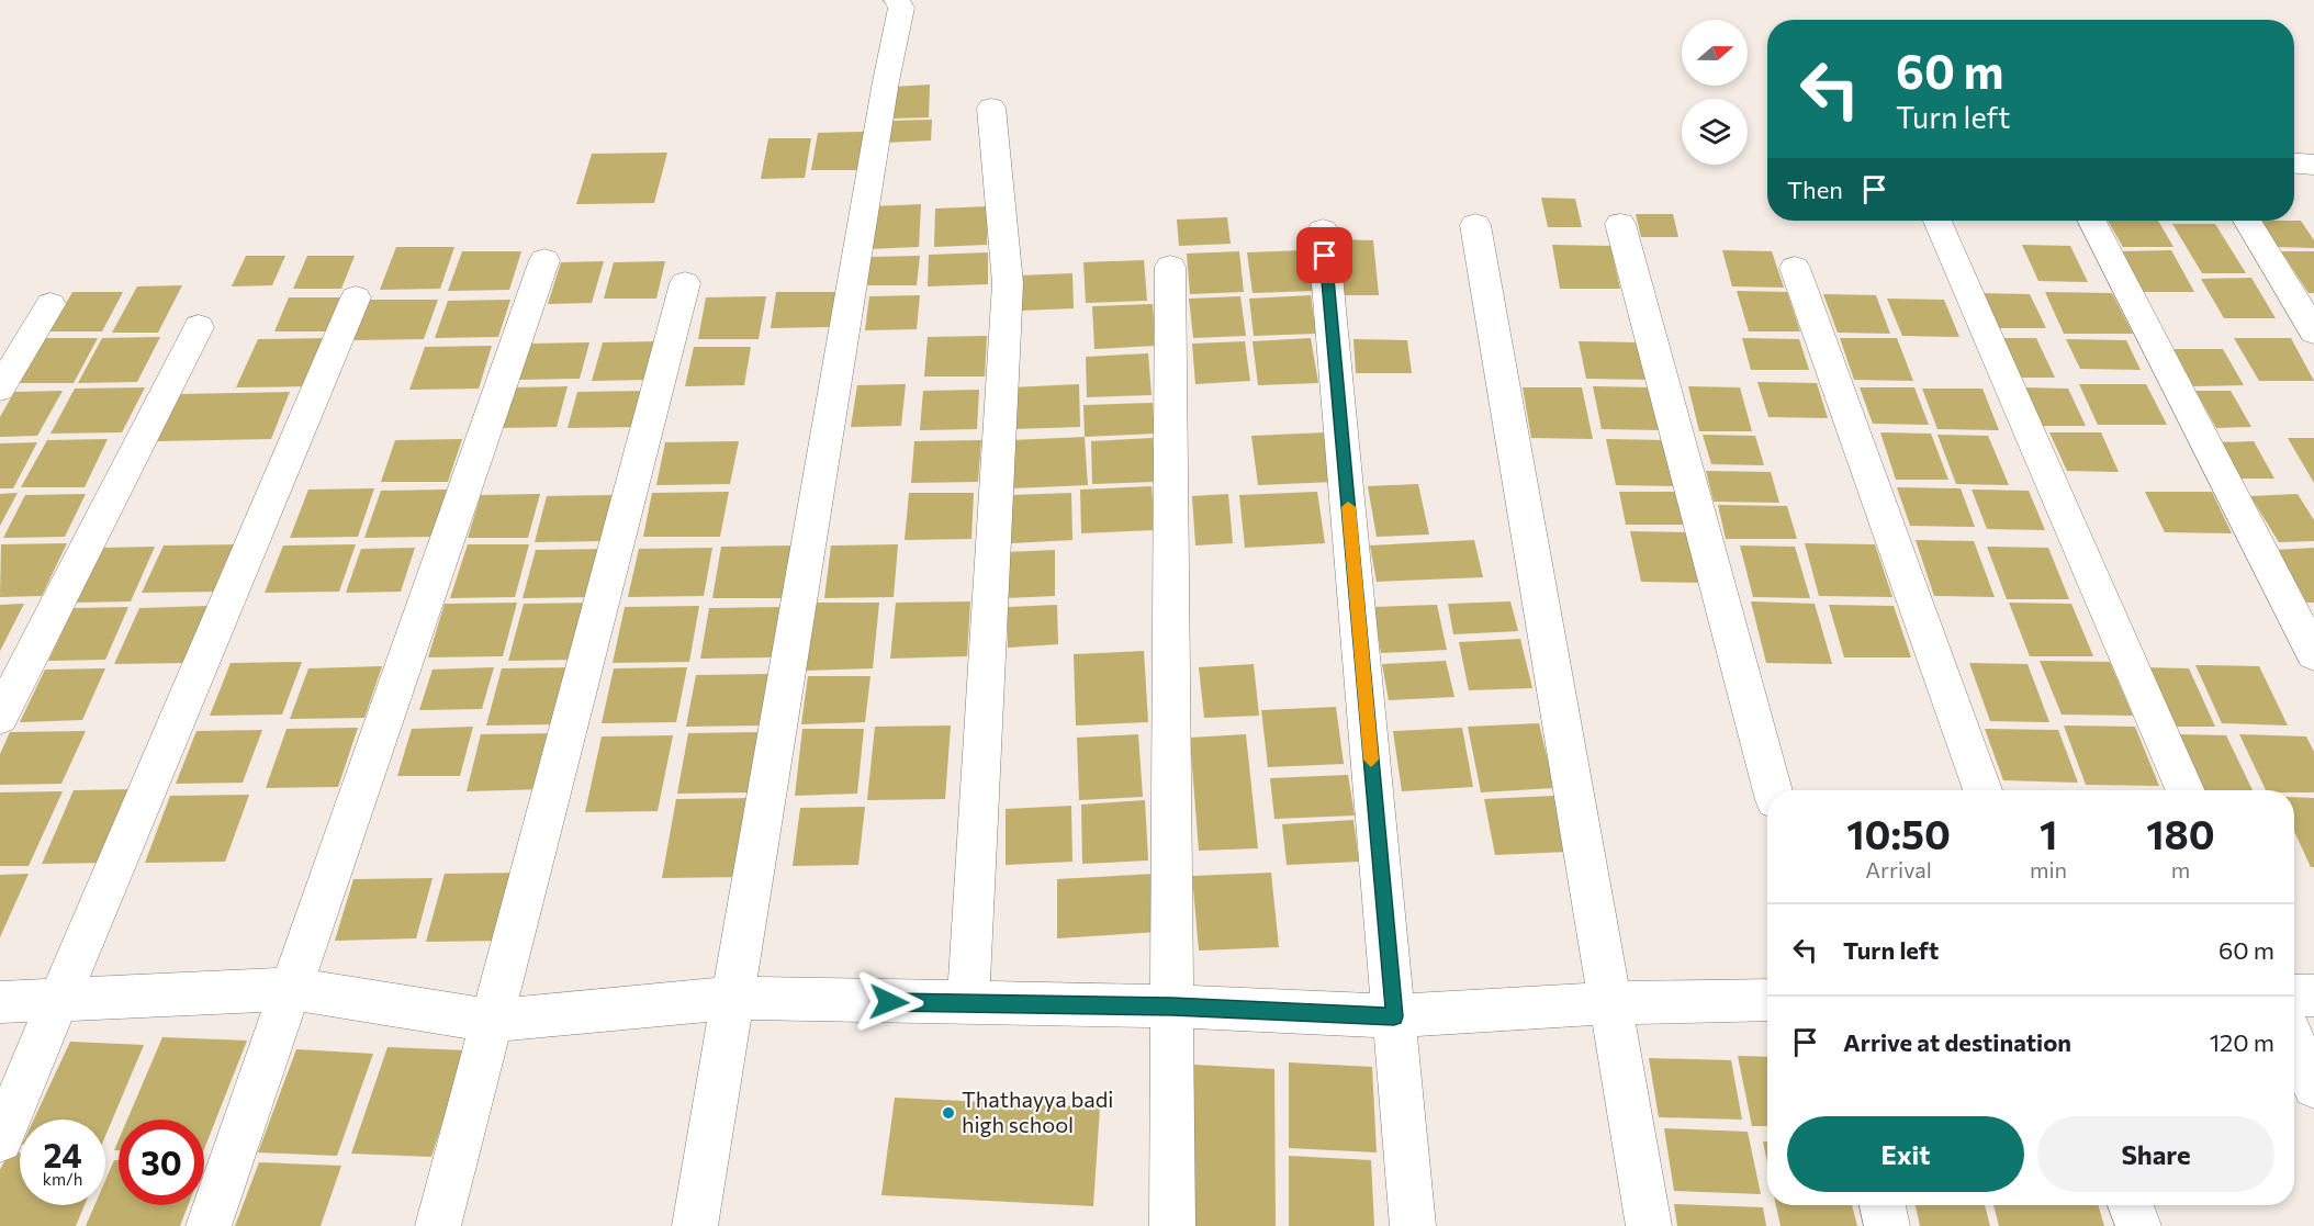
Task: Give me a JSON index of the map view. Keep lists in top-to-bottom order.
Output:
{
  "places": ["Thathayya badi high school"],
  "north": "right",
  "page": {
    "turn": ["60 m", "Turn left"],
    "then": "Then",
    "eta": [
      "10:50",
      "Arrival",
      "1",
      "min",
      "180",
      "m"
    ],
    "list": [
      {
        "name": "Turn left",
        "value": "60 m"
      },
      {
        "name": "Arrive at destination",
        "value": "120 m"
      }
    ],
    "buttons": ["Exit", "Share"],
    "speed": "24 km/h",
    "limit": "30"
  }
}
